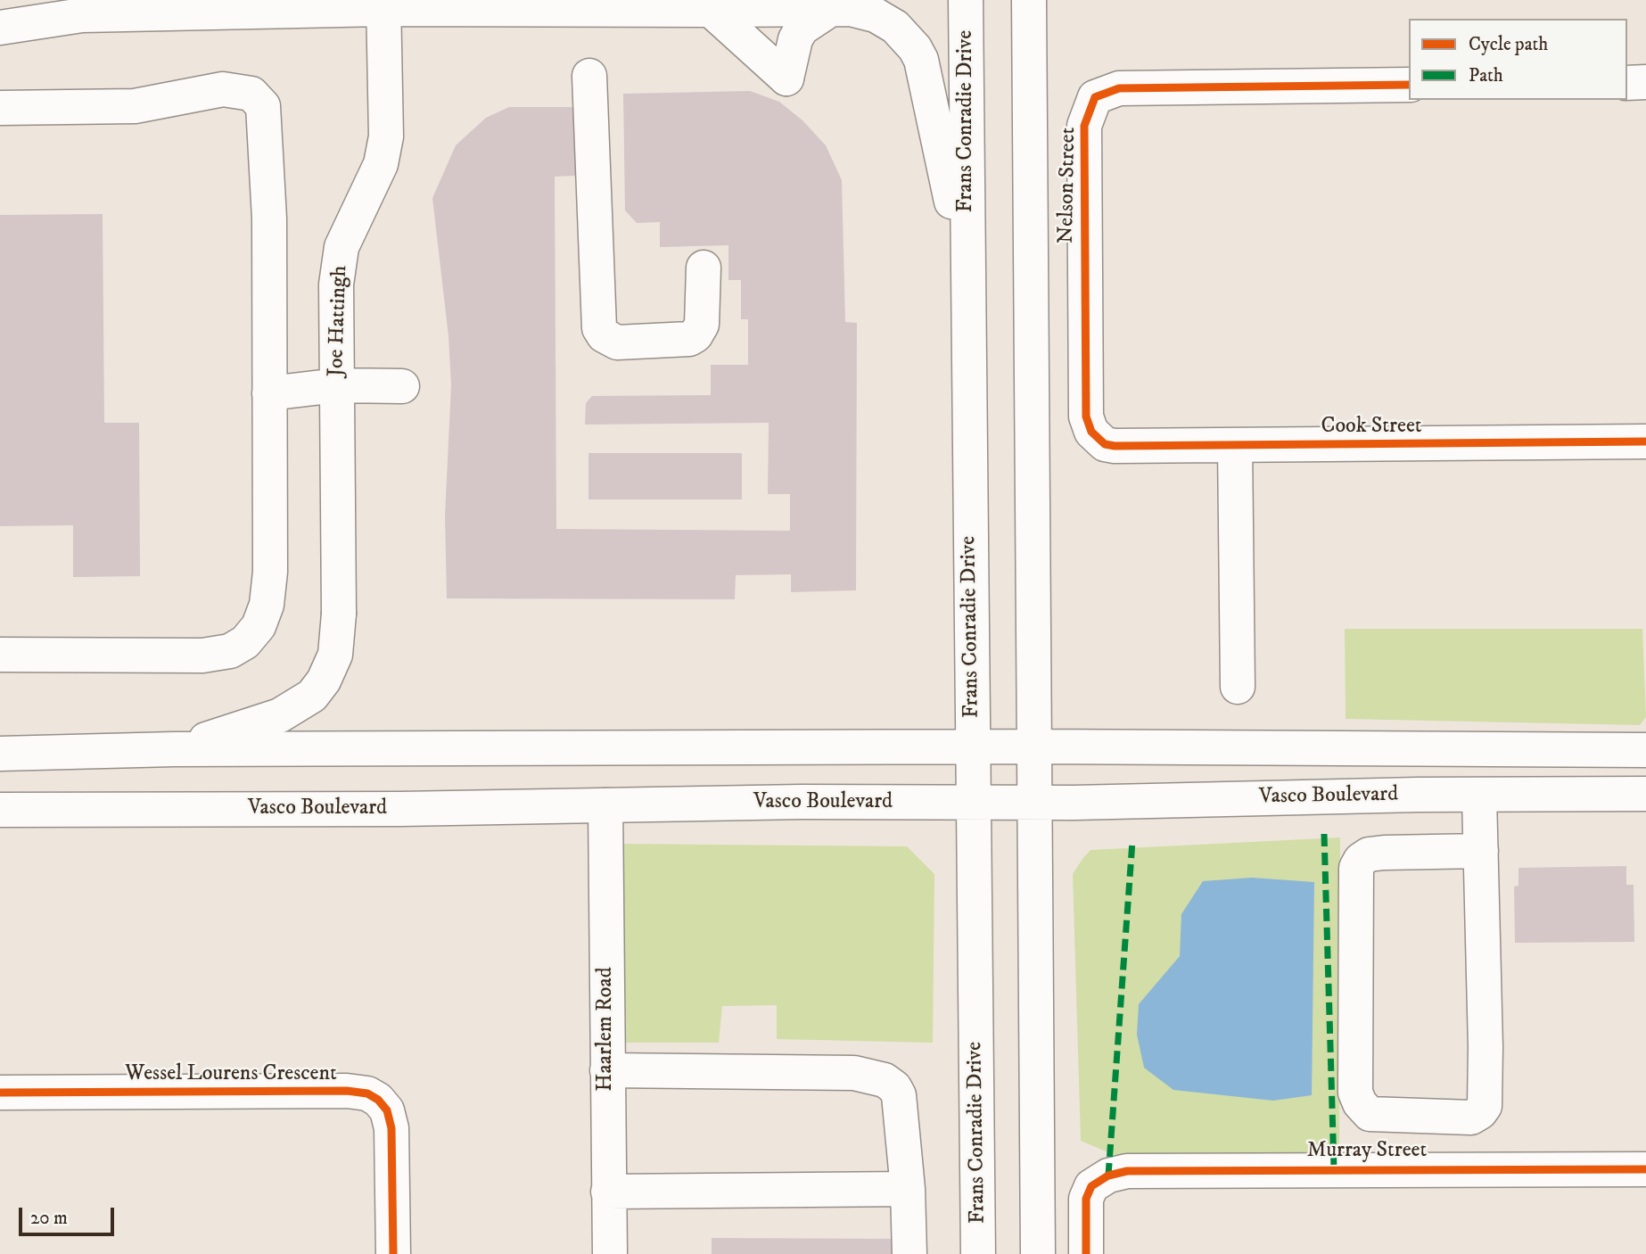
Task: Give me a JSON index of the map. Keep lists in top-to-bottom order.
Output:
{
  "streets": {
    "main road": [
      "Frans Conradie Drive",
      "Nelson Street",
      "Joe Hattingh",
      "Cook Street",
      "Vasco Boulevard",
      "Haarlem Road",
      "Wessel Lourens Crescent",
      "Murray Street"
    ]
  },
  "crossings": [
    ["Frans Conradie Drive", "Vasco Boulevard"],
    ["Nelson Street", "Cook Street"],
    ["Vasco Boulevard", "Haarlem Road"]
  ],
  "legend": ["Cycle path", "Path"],
  "scale_bar": "20 m"
}
